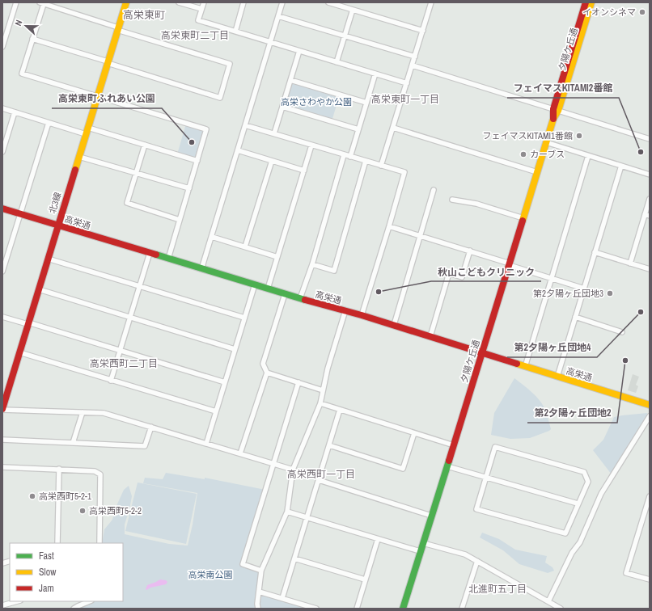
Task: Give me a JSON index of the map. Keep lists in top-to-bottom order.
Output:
{
  "streets": {
    "street": ["夕陽ケ丘通", "北3線", "高栄通"]
  },
  "crossings": [
    ["夕陽ケ丘通", "高栄通"],
    ["北3線", "高栄通"]
  ],
  "districts": [
    "高栄東町",
    "高栄東町二丁目",
    "高栄東町一丁目",
    "高栄西町二丁目",
    "高栄西町一丁目",
    "北進町五丁目"
  ],
  "parks": ["高栄さわやか公園", "高栄南公園"],
  "places": [
    "イオンシネマ",
    "フェイマスKITAMI1番館",
    "高栄東町ふれあい公園",
    "フェイマスKITAMI2番館",
    "カーブス",
    "秋山こどもクリニック",
    "第2夕陽ヶ丘団地3",
    "第2夕陽ヶ丘団地4",
    "第2夕陽ヶ丘団地2",
    "高栄西町5-2-1",
    "高栄西町5-2-2"
  ],
  "legend": ["Fast", "Slow", "Jam"],
  "north": "left"
}
